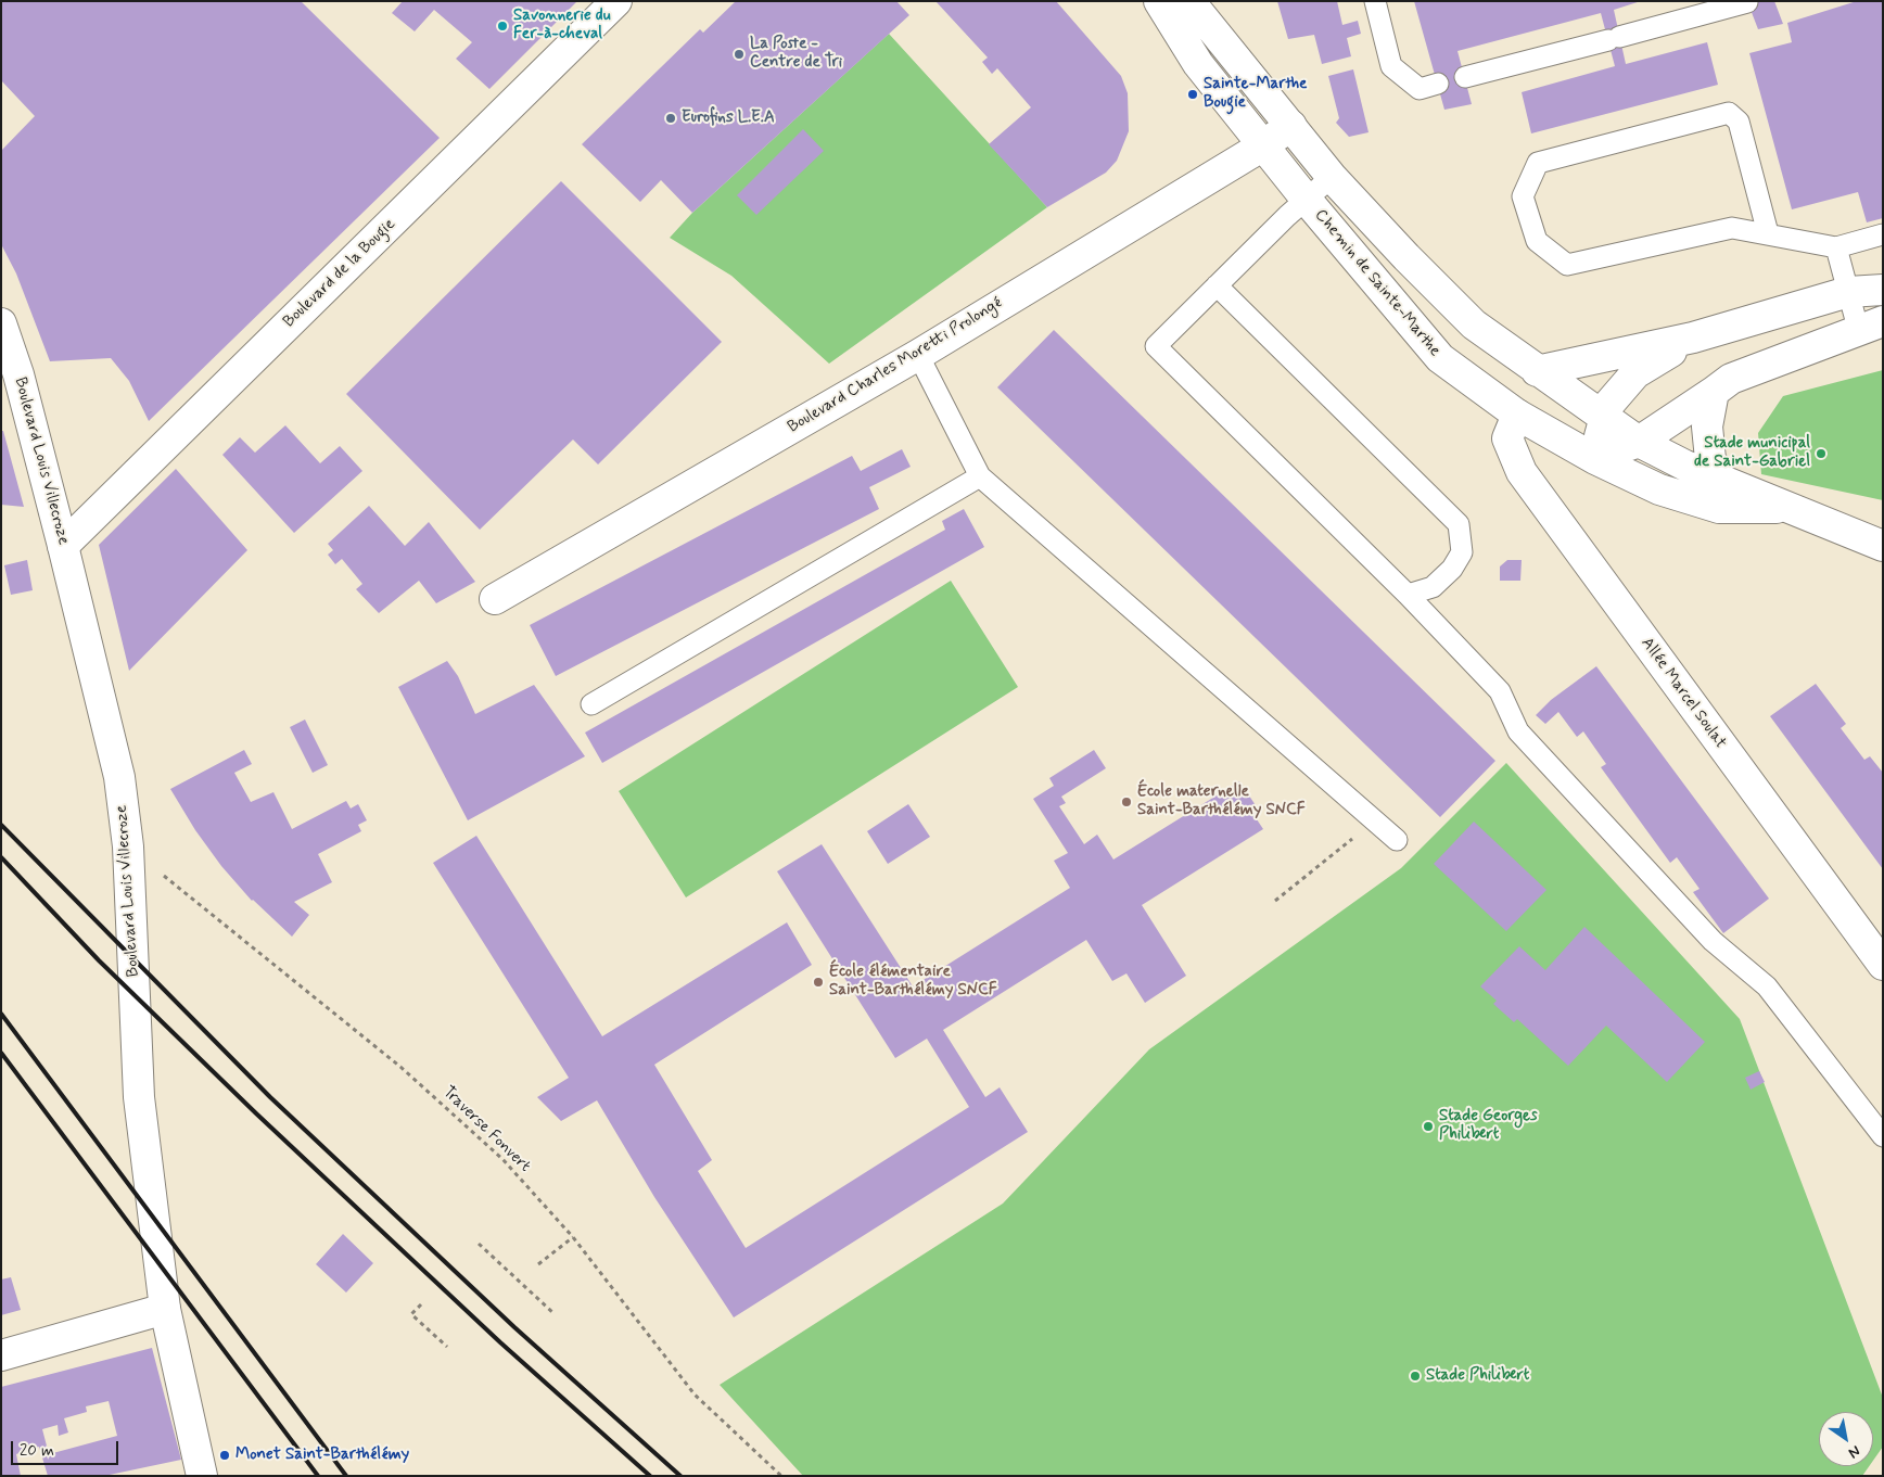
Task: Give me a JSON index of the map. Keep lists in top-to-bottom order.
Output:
{
  "streets": {
    "street": [
      "Boulevard de la Bougie",
      "Chemin de Sainte-Marthe",
      "Boulevard Charles Moretti Prolongé",
      "Boulevard Louis Villecroze",
      "Allée Marcel Soulat"
    ],
    "path": ["Traverse Fonvert"]
  },
  "crossings": [
    ["Boulevard de la Bougie", "Boulevard Louis Villecroze"],
    ["Chemin de Sainte-Marthe", "Boulevard Charles Moretti Prolongé"],
    ["Chemin de Sainte-Marthe", "Allée Marcel Soulat"],
    ["Boulevard Louis Villecroze", "Traverse Fonvert"]
  ],
  "places": [
    "Savonnerie du Fer-à-cheval",
    "La Poste - Centre de Tri",
    "Sainte-Marthe Bougie",
    "Eurofins L.E.A",
    "Stade municipal de Saint-Gabriel",
    "École maternelle Saint-Barthélémy SNCF",
    "École élémentaire Saint-Barthélémy SNCF",
    "Stade Georges Philibert",
    "Stade Philibert",
    "Monet Saint-Barthélémy"
  ],
  "scale_bar": "20 m",
  "north": "bottom right"
}
